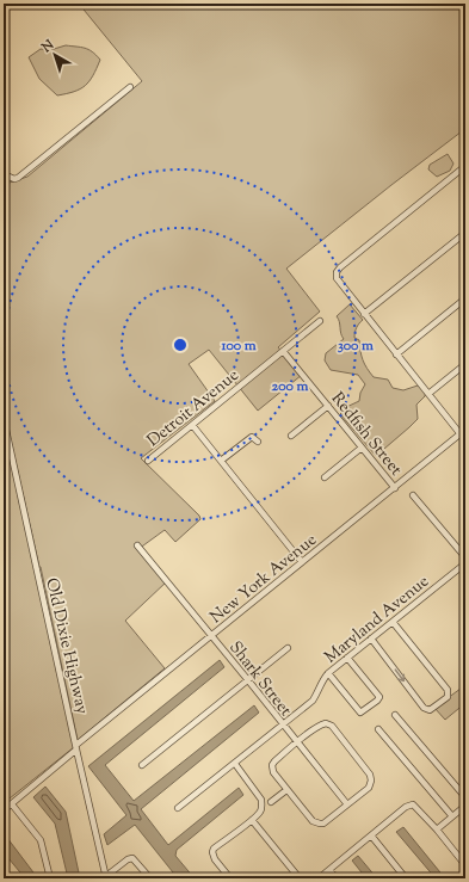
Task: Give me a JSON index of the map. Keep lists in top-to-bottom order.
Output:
{
  "streets": {
    "street": [
      "Detroit Avenue",
      "Redfish Street",
      "New York Avenue",
      "Maryland Avenue",
      "Old Dixie Highway",
      "Shark Street"
    ]
  },
  "crossings": [
    ["Detroit Avenue", "Redfish Street"],
    ["Redfish Street", "New York Avenue"],
    ["New York Avenue", "Old Dixie Highway"],
    ["New York Avenue", "Shark Street"],
    ["Maryland Avenue", "Shark Street"]
  ],
  "north": "top left",
  "rings": ["100 m", "300 m", "200 m"]
}
